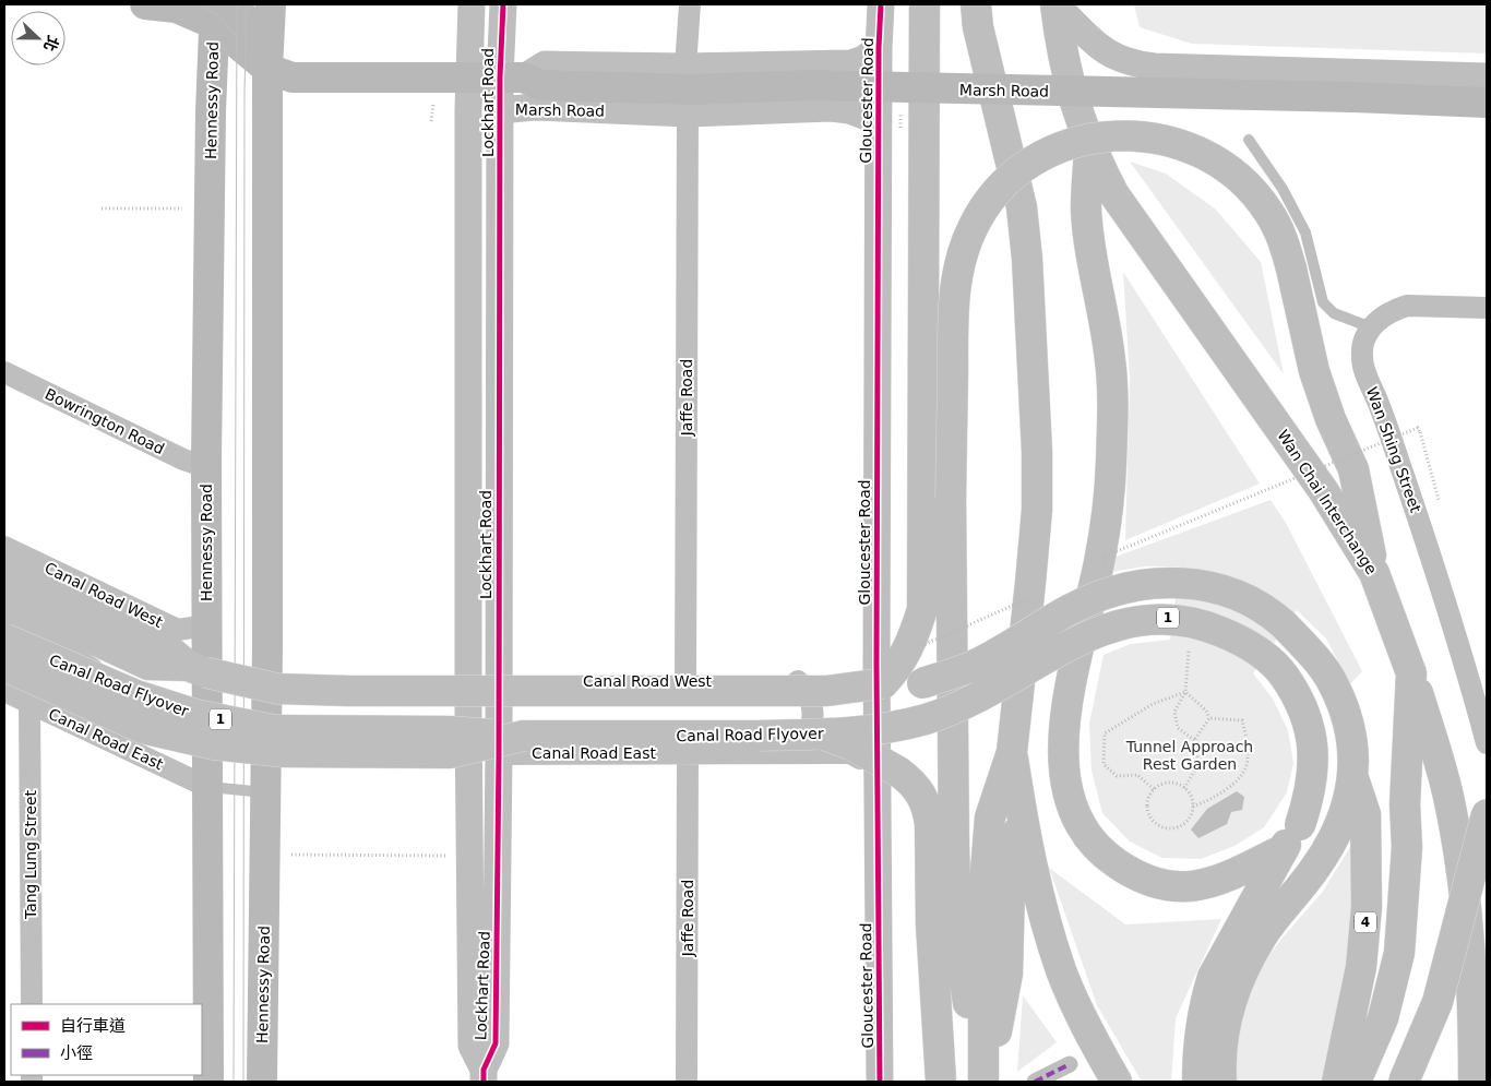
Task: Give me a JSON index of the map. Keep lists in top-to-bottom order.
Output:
{
  "streets": {
    "highway": [
      "Wan Chai Interchange",
      "1",
      "Canal Road Flyover",
      "4"
    ],
    "main road": ["Marsh Road", "Hennessy Road"],
    "street": [
      "Gloucester Road",
      "Lockhart Road",
      "Jaffe Road",
      "Bowrington Road",
      "Wan Shing Street",
      "Canal Road West",
      "Canal Road East",
      "Tang Lung Street"
    ]
  },
  "crossings": [
    ["Marsh Road", "Hennessy Road"],
    ["Marsh Road", "Gloucester Road"],
    ["Marsh Road", "Lockhart Road"],
    ["Marsh Road", "Jaffe Road"],
    ["Hennessy Road", "Bowrington Road"],
    ["Hennessy Road", "Canal Road West"],
    ["Hennessy Road", "Canal Road East"],
    ["Gloucester Road", "Canal Road West"],
    ["Gloucester Road", "Canal Road Flyover"],
    ["Gloucester Road", "Canal Road East"],
    ["Lockhart Road", "Canal Road West"],
    ["Lockhart Road", "Canal Road East"],
    ["Jaffe Road", "Canal Road West"],
    ["Jaffe Road", "Canal Road East"],
    ["Canal Road West", "Canal Road Flyover"],
    ["1", "Canal Road Flyover"],
    ["Canal Road Flyover", "4"],
    ["Canal Road East", "Tang Lung Street"]
  ],
  "parks": ["Tunnel Approach Rest Garden"],
  "legend": ["自行車道", "小徑"],
  "north": "right"
}
